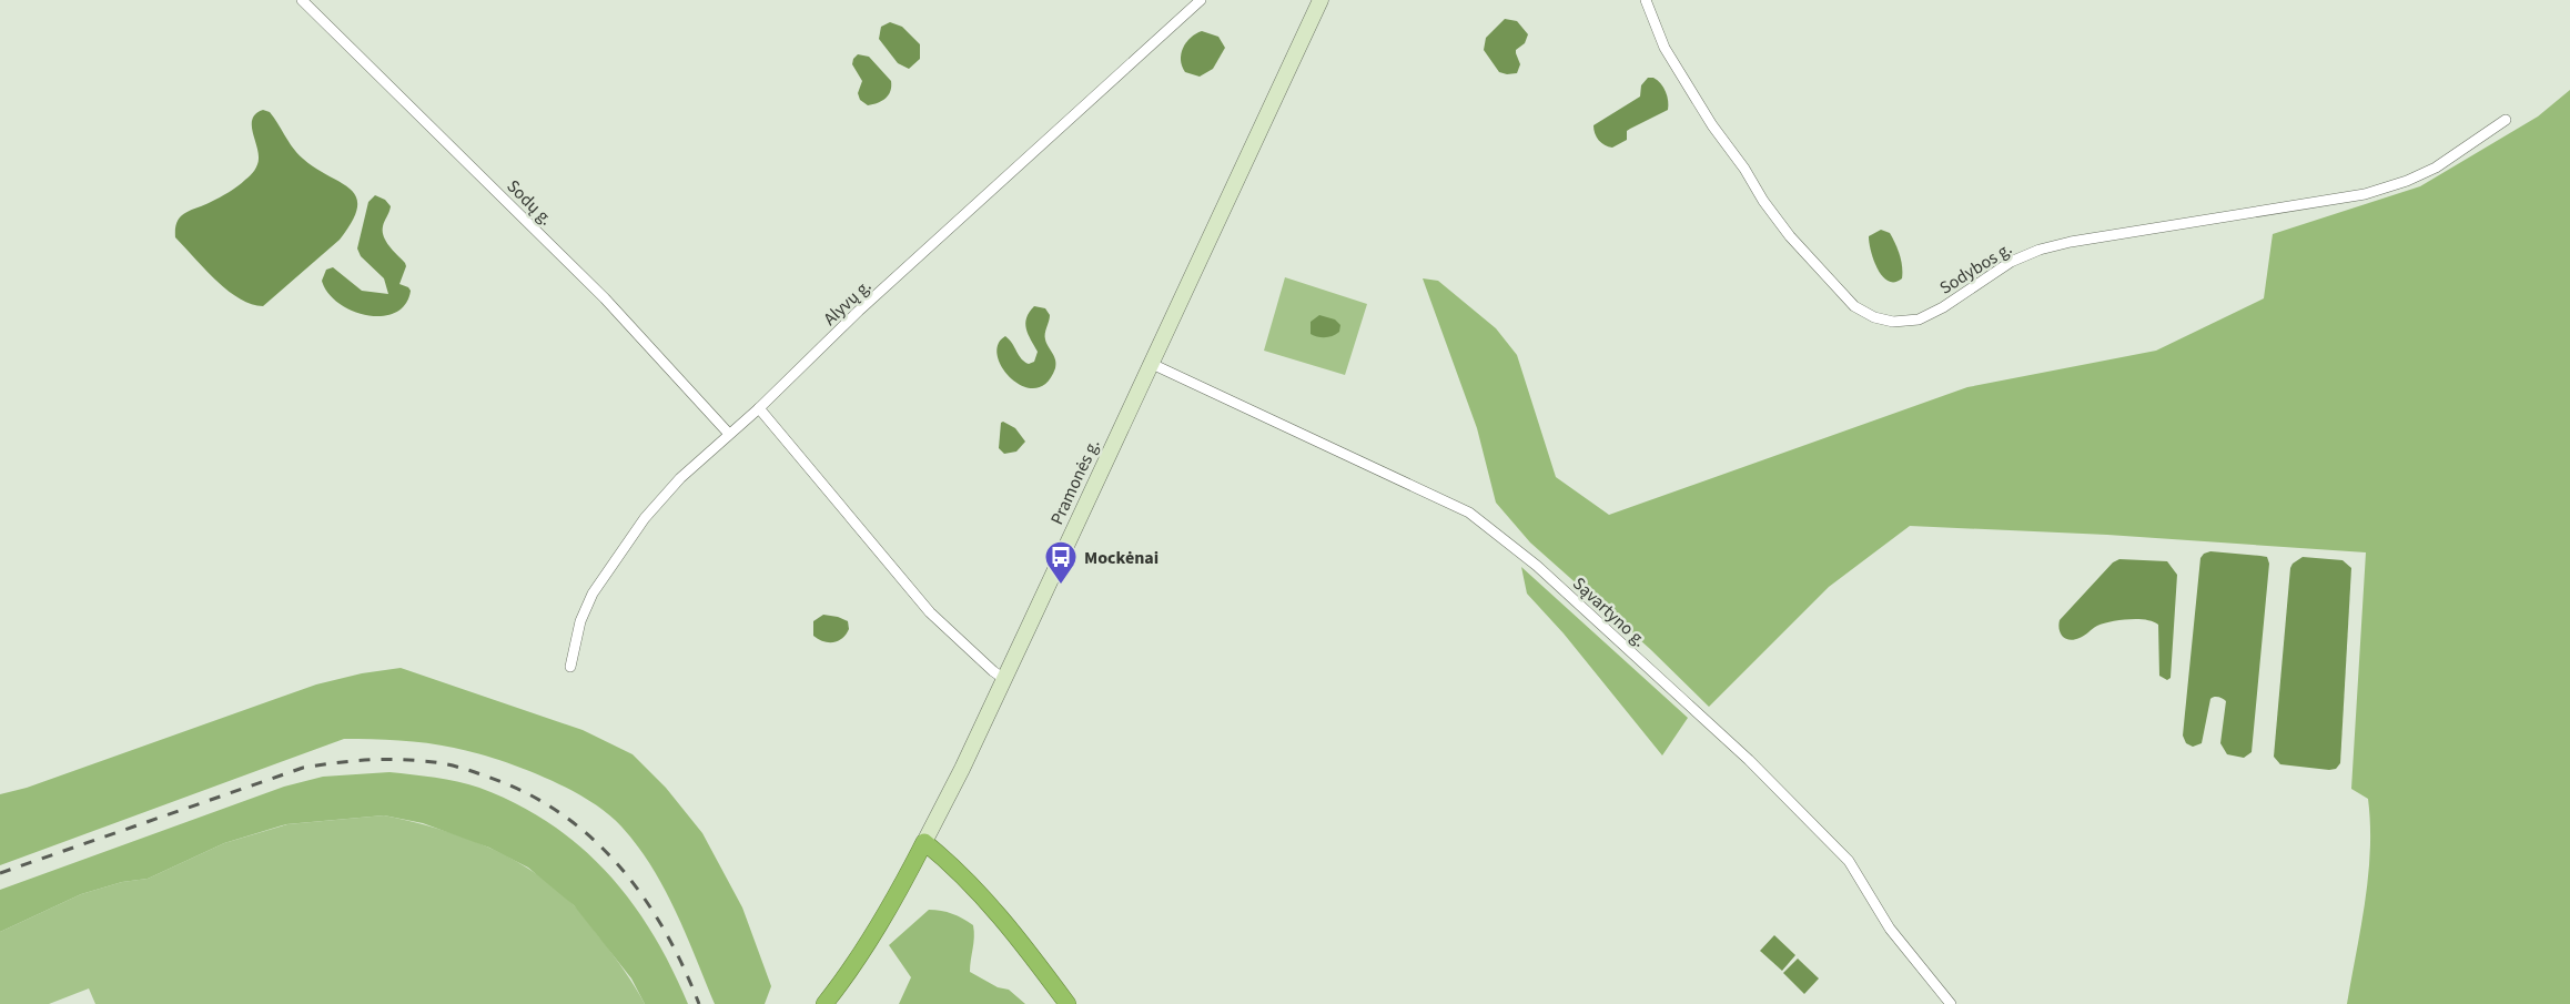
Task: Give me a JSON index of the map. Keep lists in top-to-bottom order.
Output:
{
  "streets": {
    "highway": ["Pramonės g."],
    "street": [
      "Sodų g.",
      "Sodybos g.",
      "Alyvų g.",
      "Sąvartyno g."
    ]
  },
  "crossings": [
    ["Sodų g.", "Alyvų g."],
    ["Pramonės g.", "Sąvartyno g."]
  ],
  "places": {
    "bus stop": ["Mockėnai"]
  }
}
